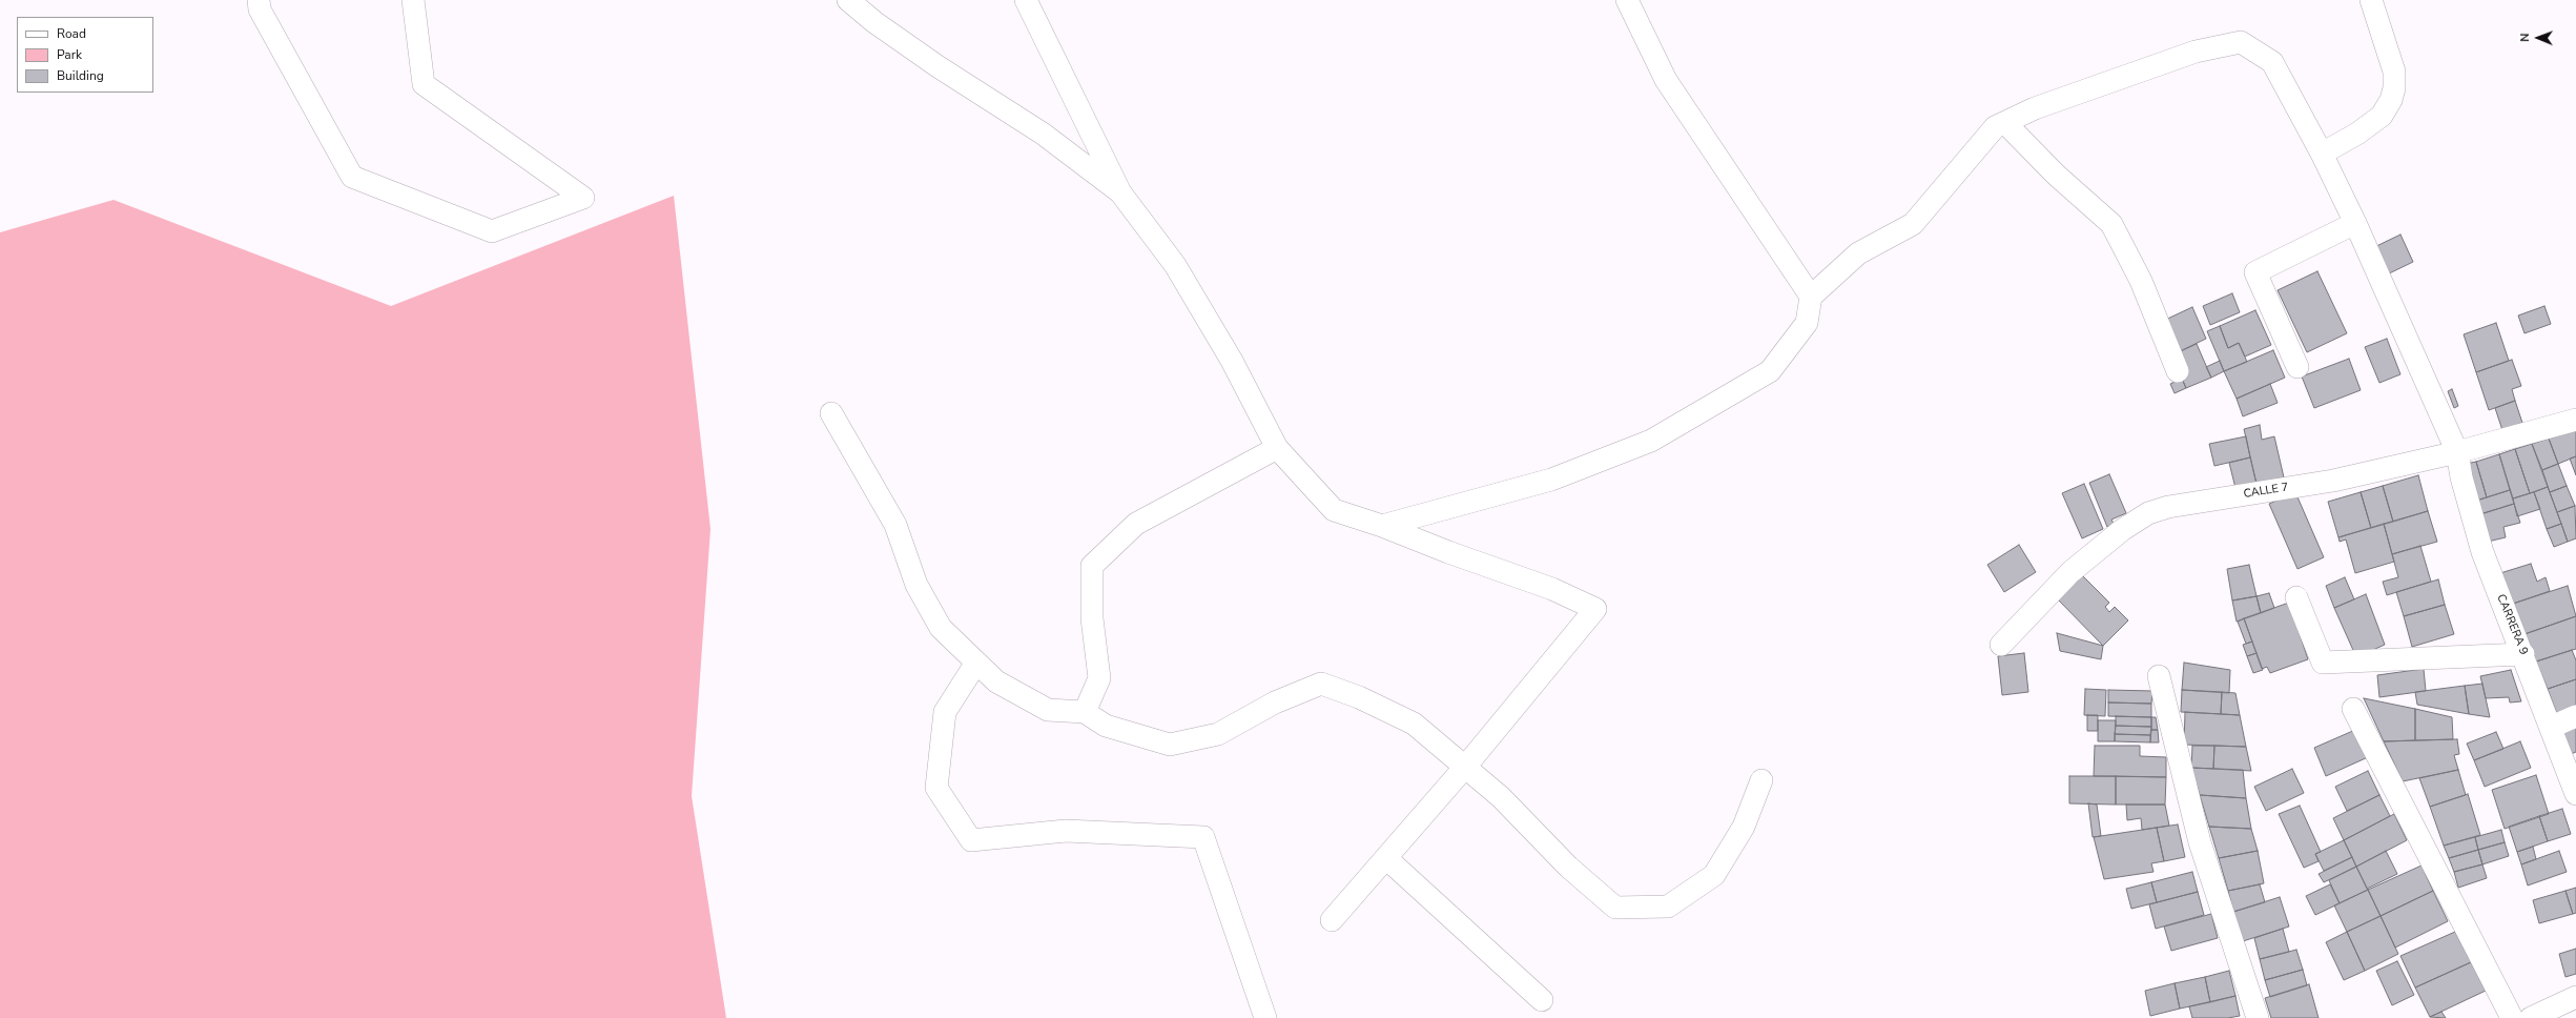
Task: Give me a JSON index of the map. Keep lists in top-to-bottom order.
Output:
{
  "streets": {
    "street": ["CALLE 7", "CARRERA 9"]
  },
  "crossings": [
    ["CALLE 7", "CARRERA 9"]
  ],
  "legend": ["Road", "Park", "Building"],
  "north": "left"
}
